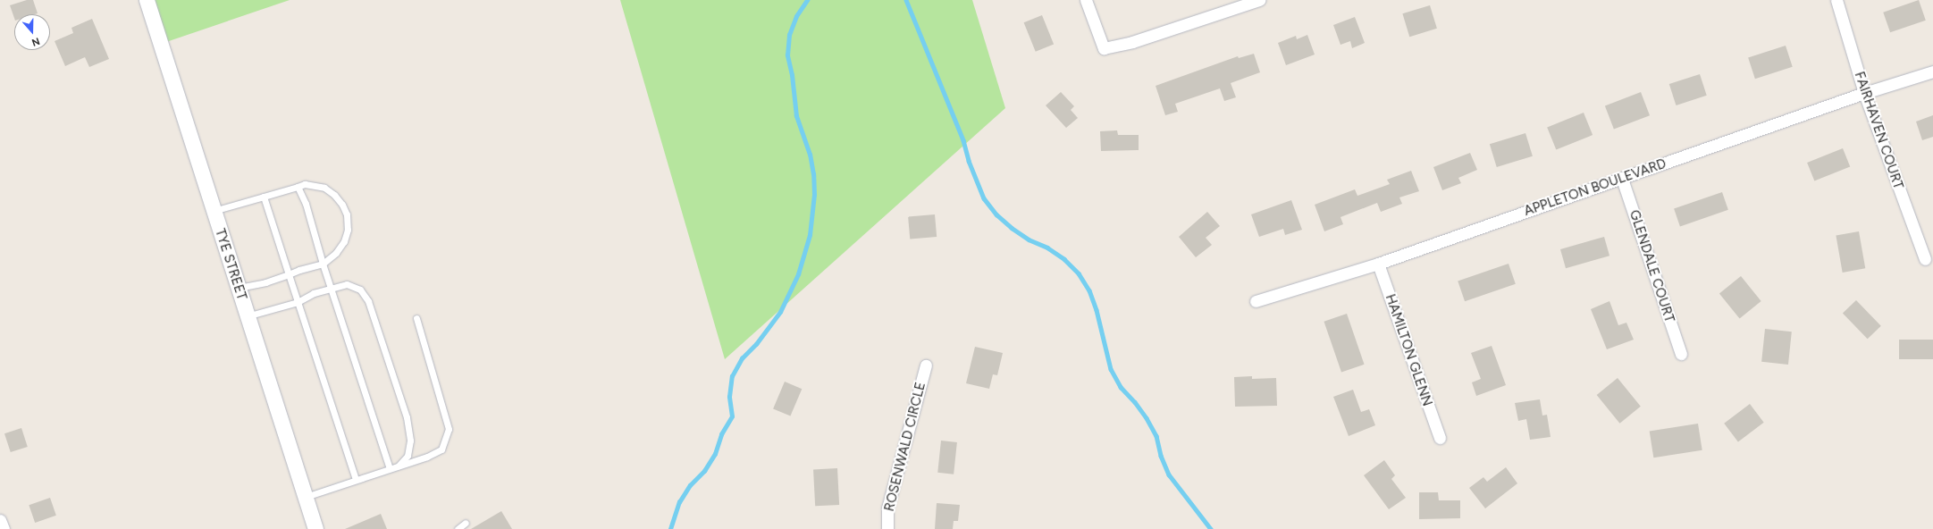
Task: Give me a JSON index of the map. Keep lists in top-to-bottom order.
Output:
{
  "streets": {
    "street": [
      "FAIRHAVEN COURT",
      "APPLETON BOULEVARD",
      "TYE STREET",
      "GLENDALE COURT",
      "HAMILTON GLENN",
      "ROSENWALD CIRCLE"
    ]
  },
  "crossings": [
    ["FAIRHAVEN COURT", "APPLETON BOULEVARD"],
    ["APPLETON BOULEVARD", "GLENDALE COURT"],
    ["APPLETON BOULEVARD", "HAMILTON GLENN"]
  ],
  "north": "bottom"
}
